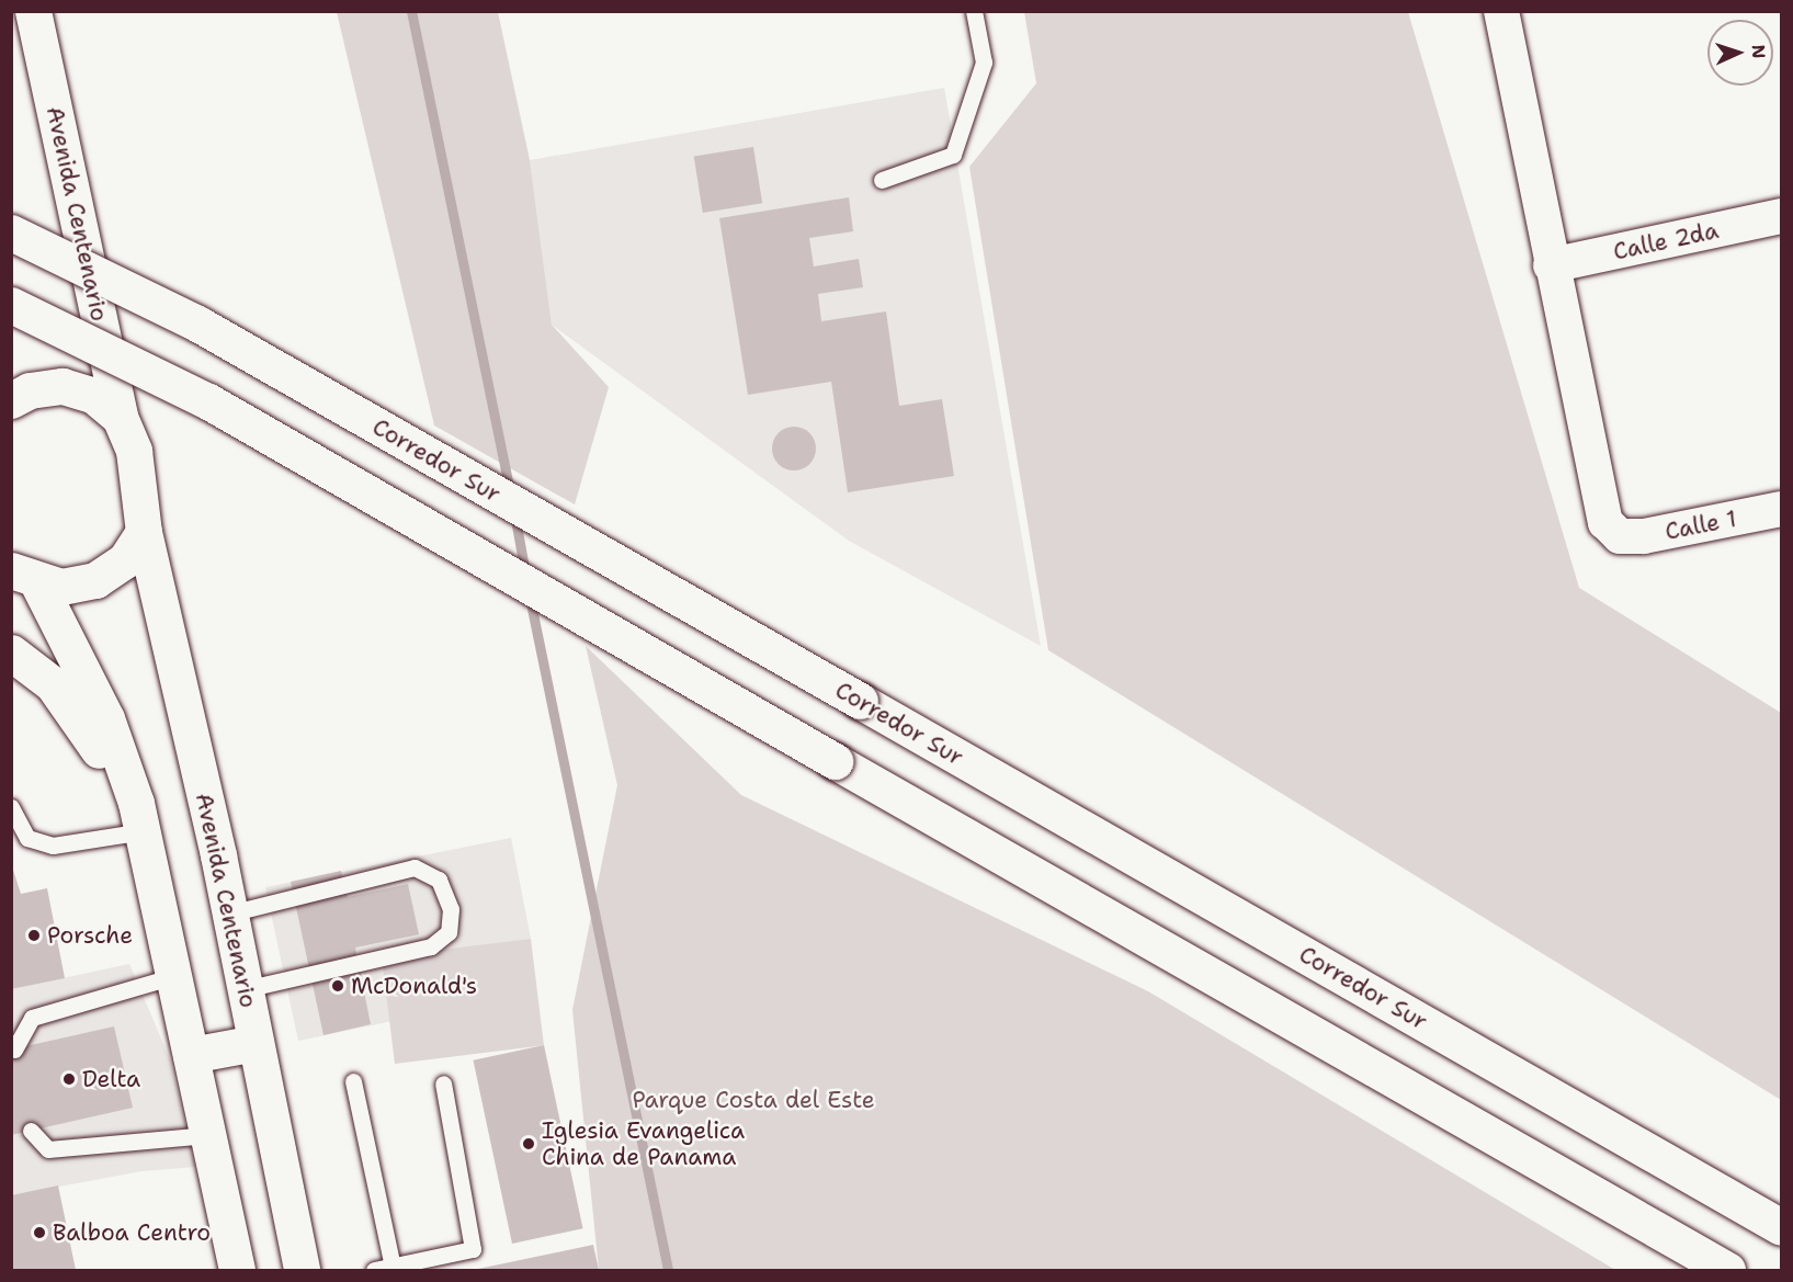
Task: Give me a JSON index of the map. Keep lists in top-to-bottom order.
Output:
{
  "streets": {
    "main road": ["Avenida Centenario", "Corredor Sur"],
    "street": ["Calle 2da", "Calle 1"]
  },
  "crossings": [
    ["Calle 2da", "Calle 1"]
  ],
  "parks": ["Parque Costa del Este"],
  "places": [
    "Porsche",
    "McDonald's",
    "Delta",
    "Iglesia Evangelica China de Panama",
    "Balboa Centro"
  ],
  "north": "right"
}
